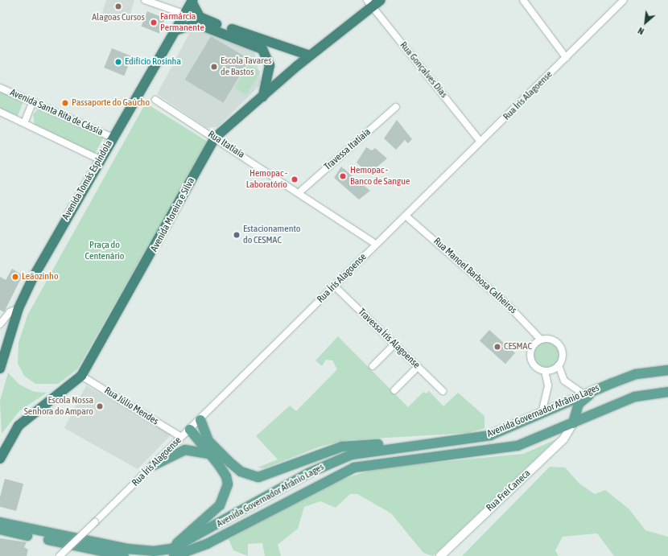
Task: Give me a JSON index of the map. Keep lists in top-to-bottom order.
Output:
{
  "streets": {
    "highway": ["Avenida Tomás Espíndola", "Avenida Moreira e Silva"],
    "main road": ["Avenida Governador Afrânio Lages"],
    "street": [
      "Rua Gonçalves Dias",
      "Rua Íris Alagoense",
      "Avenida Santa Rita de Cássia",
      "Rua Itatiaia",
      "Travessa Itatiaia",
      "Rua Manoel Barbosa Calheiros",
      "Travessa Íris Alagoense",
      "Rua Júlio Mendes",
      "Rua Frei Caneca"
    ]
  },
  "crossings": [
    ["Rua Gonçalves Dias", "Rua Íris Alagoense"],
    ["Rua Gonçalves Dias", "Avenida Moreira e Silva"],
    ["Rua Íris Alagoense", "Rua Itatiaia"],
    ["Rua Íris Alagoense", "Rua Manoel Barbosa Calheiros"],
    ["Rua Íris Alagoense", "Travessa Íris Alagoense"],
    ["Rua Íris Alagoense", "Rua Júlio Mendes"],
    ["Avenida Santa Rita de Cássia", "Avenida Tomás Espíndola"],
    ["Rua Itatiaia", "Travessa Itatiaia"],
    ["Rua Itatiaia", "Avenida Moreira e Silva"],
    ["Avenida Moreira e Silva", "Rua Júlio Mendes"],
    ["Avenida Governador Afrânio Lages", "Rua Frei Caneca"]
  ],
  "parks": ["Praça do Centenário"],
  "places": [
    "Alagoas Cursos",
    "Farmárcia Permanente",
    "Edifício Rosinha",
    "Escola Tavares de Bastos",
    "Passaporte do Gaúcho",
    "Hemopac - Banco de Sangue",
    "Hemopac - Laboratório",
    "Estacionamento do CESMAC",
    "Leãozinho",
    "CESMAC",
    "Escola Nossa Senhora do Amparo"
  ],
  "north": "bottom left"
}
